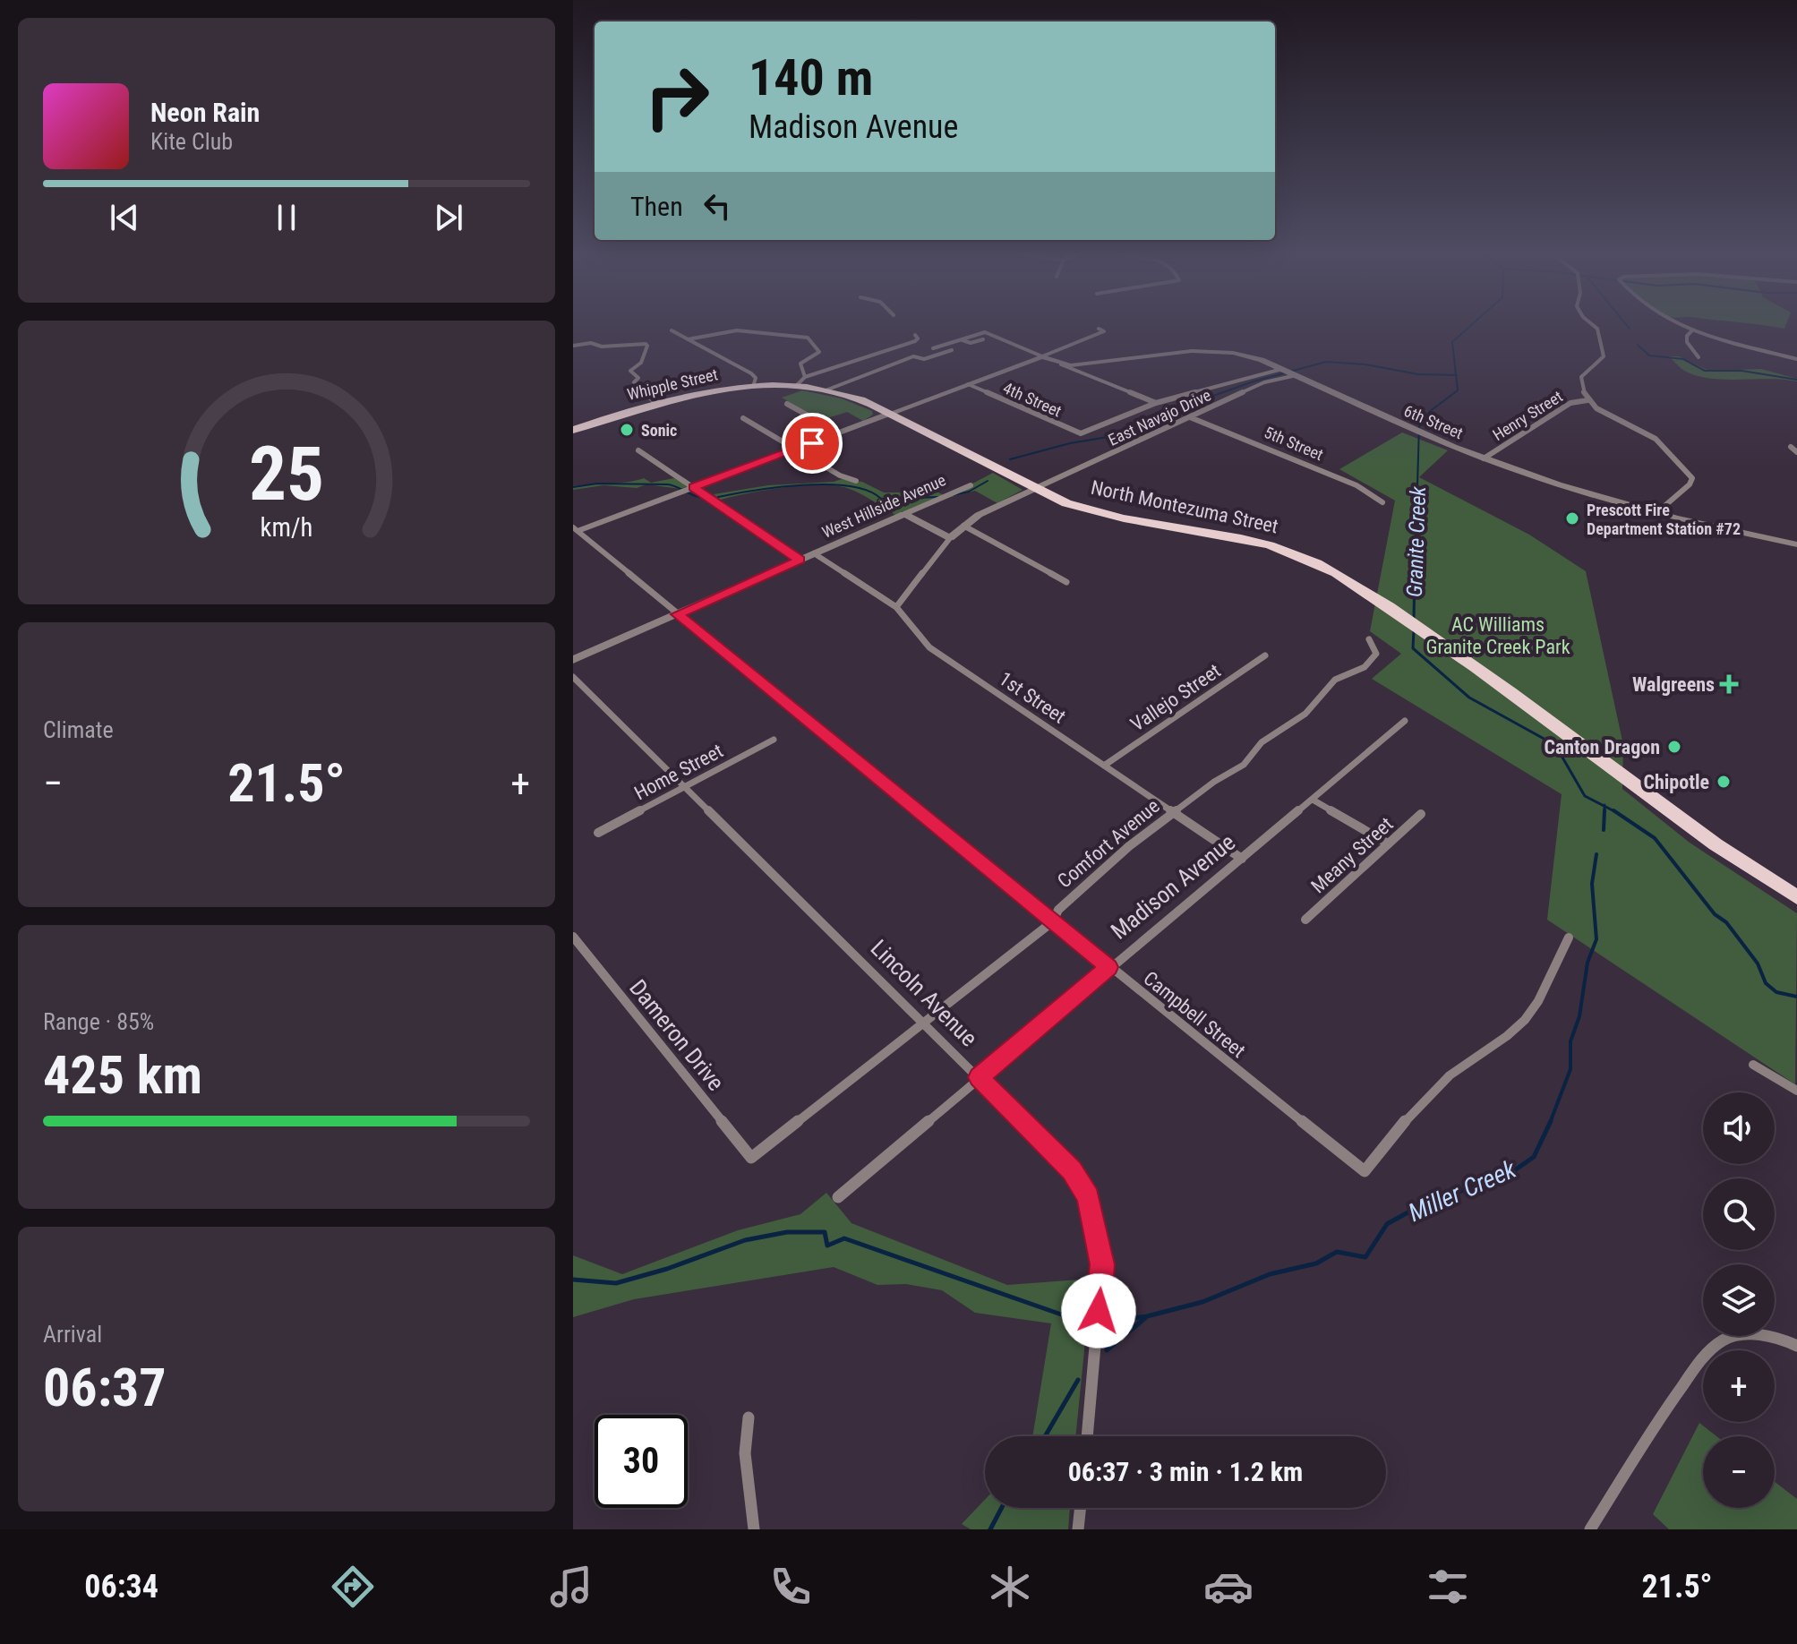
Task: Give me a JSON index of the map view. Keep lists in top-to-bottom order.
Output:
{
  "streets": {
    "main road": ["Whipple Street", "North Montezuma Street"],
    "street": [
      "4th Street",
      "Henry Street",
      "East Navajo Drive",
      "6th Street",
      "5th Street",
      "West Hillside Avenue",
      "1st Street",
      "Vallejo Street",
      "Home Street",
      "Comfort Avenue",
      "Meany Street",
      "Madison Avenue",
      "Lincoln Avenue",
      "Campbell Street",
      "Dameron Drive"
    ]
  },
  "crossings": [
    ["Whipple Street", "North Montezuma Street"],
    ["Henry Street", "6th Street"],
    ["East Navajo Drive", "6th Street"],
    ["East Navajo Drive", "5th Street"],
    ["East Navajo Drive", "North Montezuma Street"],
    ["West Hillside Avenue", "1st Street"],
    ["West Hillside Avenue", "Campbell Street"],
    ["1st Street", "Vallejo Street"],
    ["1st Street", "Comfort Avenue"],
    ["1st Street", "Madison Avenue"],
    ["Home Street", "Lincoln Avenue"],
    ["Comfort Avenue", "Lincoln Avenue"],
    ["Comfort Avenue", "Campbell Street"],
    ["Comfort Avenue", "Dameron Drive"],
    ["Madison Avenue", "Lincoln Avenue"],
    ["Madison Avenue", "Campbell Street"]
  ],
  "water": ["Granite Creek", "Miller Creek"],
  "parks": ["AC Williams Granite Creek Park"],
  "places": {
    "other": [
      "Sonic",
      "Prescott Fire Department Station #72",
      "Canton Dragon",
      "Chipotle"
    ],
    "health": ["Walgreens"]
  },
  "page": {
    "turn": ["140 m", "Madison Avenue"],
    "song": ["Neon Rain", "Kite Club"],
    "then": "Then",
    "tile": [
      "Climate",
      ["Range · 85%", "425 km"],
      ["Arrival", "06:37"]
    ],
    "heat": ["−", "21.5°", "+"],
    "map_buttons": ["+", "−"],
    "limit": "30",
    "trip": "06:37 · 3 min · 1.2 km",
    "tabs": ["06:34", "21.5°"],
    "gauge": ["25", "km/h"]
  }
}
